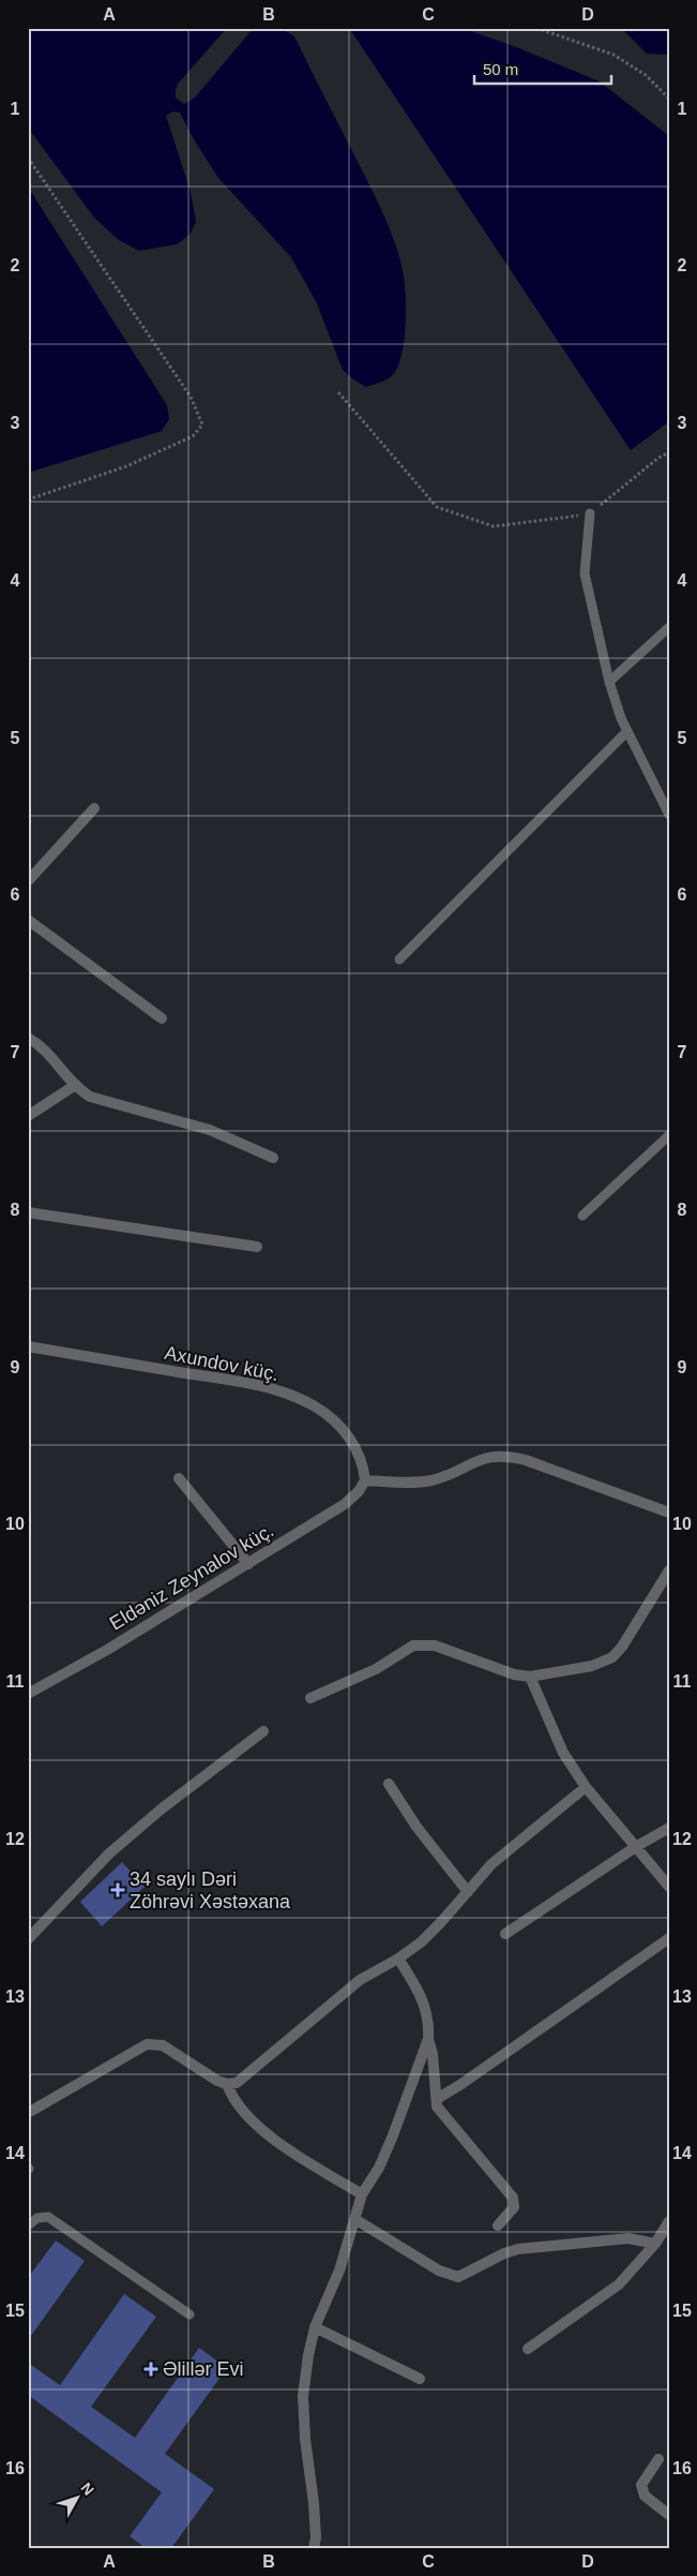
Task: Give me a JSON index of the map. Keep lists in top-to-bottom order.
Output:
{
  "streets": {
    "street": ["Axundov küç.", "Eldəniz Zeynalov küç."]
  },
  "crossings": [
    ["Axundov küç.", "Eldəniz Zeynalov küç."]
  ],
  "places": {
    "health": ["34 saylı Dəri Zöhrəvi Xəstəxana", "Əlillər Evi"]
  },
  "scale_bar": "50 m",
  "north": "top right",
  "grid": {
    "columns": [
      "A",
      "B",
      "C",
      "D"
    ],
    "rows": [
      "1",
      "2",
      "3",
      "4",
      "5",
      "6",
      "7",
      "8",
      "9",
      "10",
      "11",
      "12",
      "13",
      "14",
      "15",
      "16"
    ]
  }
}
